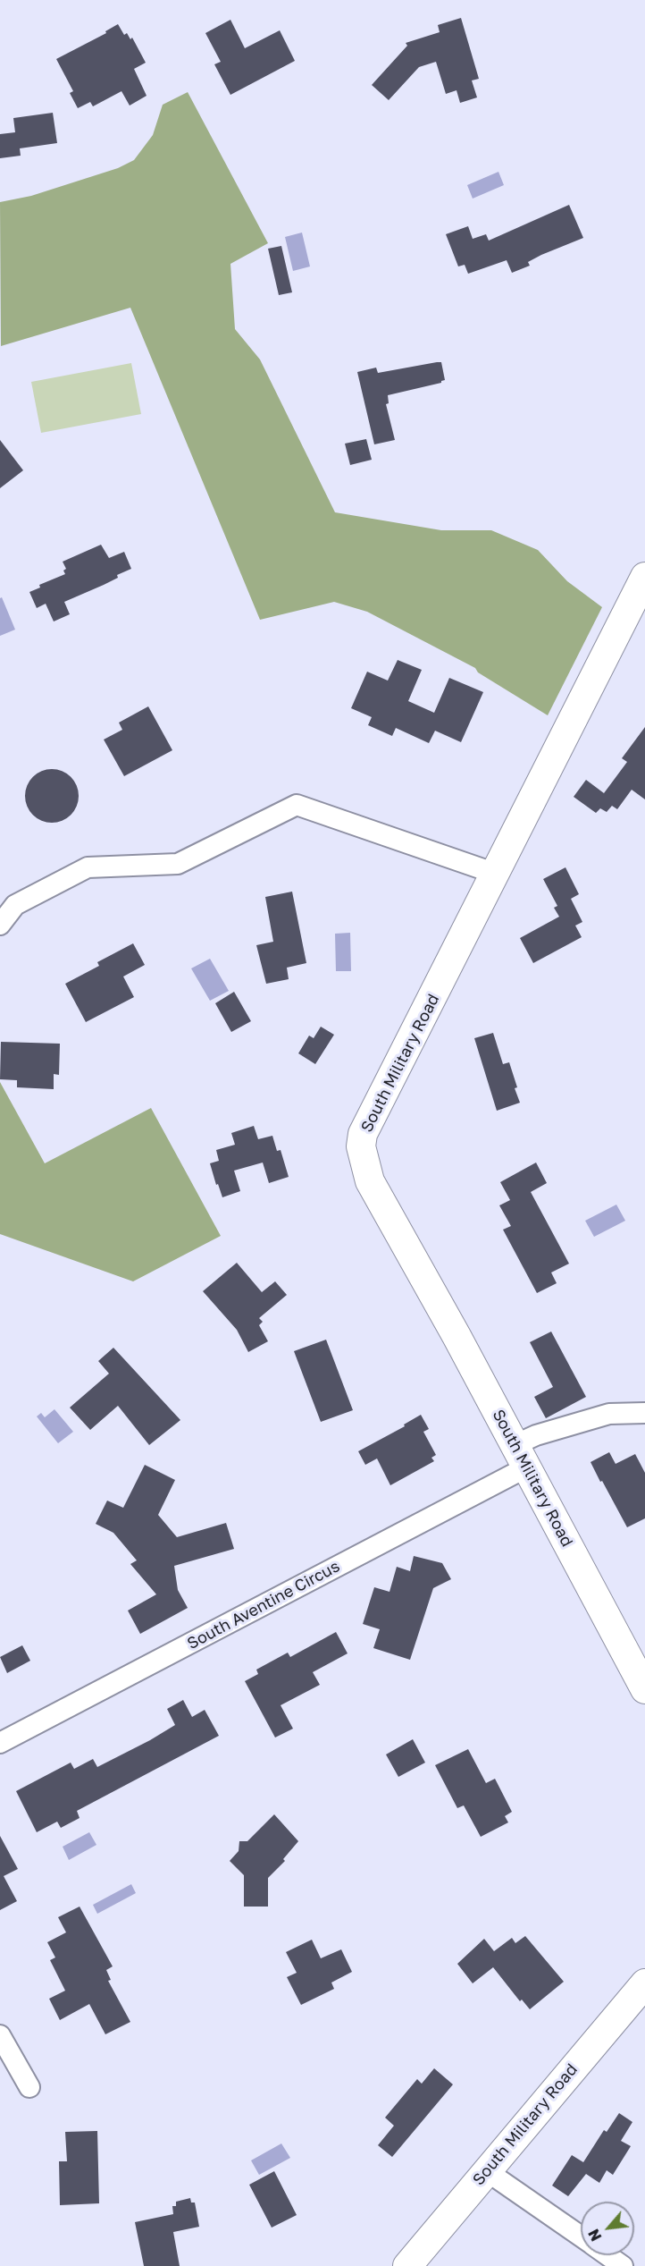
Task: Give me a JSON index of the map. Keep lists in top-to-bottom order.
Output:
{
  "streets": {
    "street": ["South Military Road", "South Aventine Circus"]
  },
  "crossings": [
    ["South Military Road", "South Aventine Circus"]
  ],
  "north": "bottom left"
}
